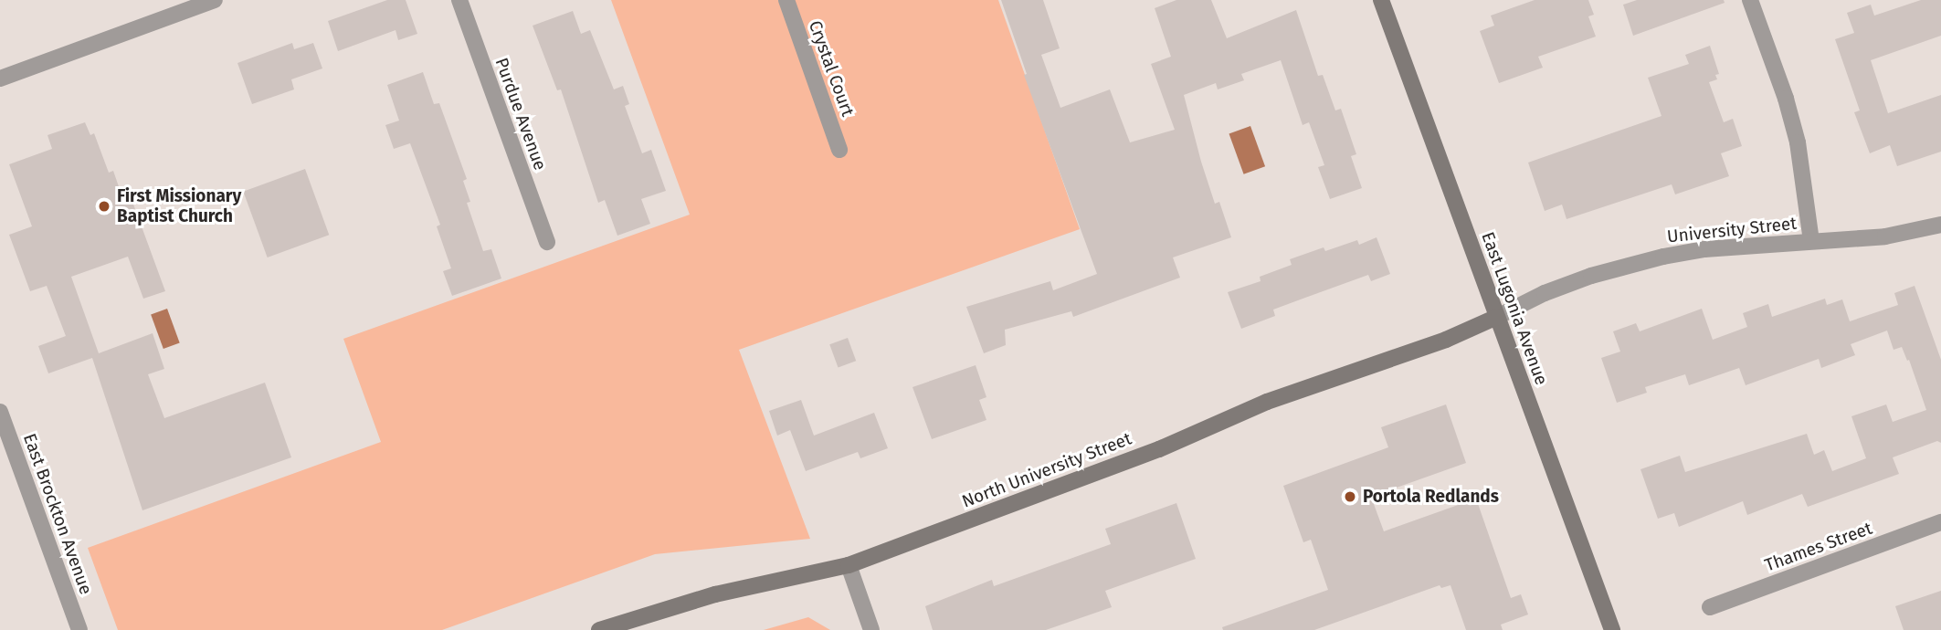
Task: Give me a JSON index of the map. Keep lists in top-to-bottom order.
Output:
{
  "streets": {
    "street": [
      "Crystal Court",
      "Purdue Avenue",
      "University Street",
      "East Lugonia Avenue",
      "North University Street",
      "East Brockton Avenue",
      "Thames Street"
    ]
  },
  "crossings": [
    ["University Street", "East Lugonia Avenue"],
    ["University Street", "North University Street"],
    ["East Lugonia Avenue", "North University Street"]
  ],
  "places": ["First Missionary Baptist Church", "Portola Redlands"]
}
